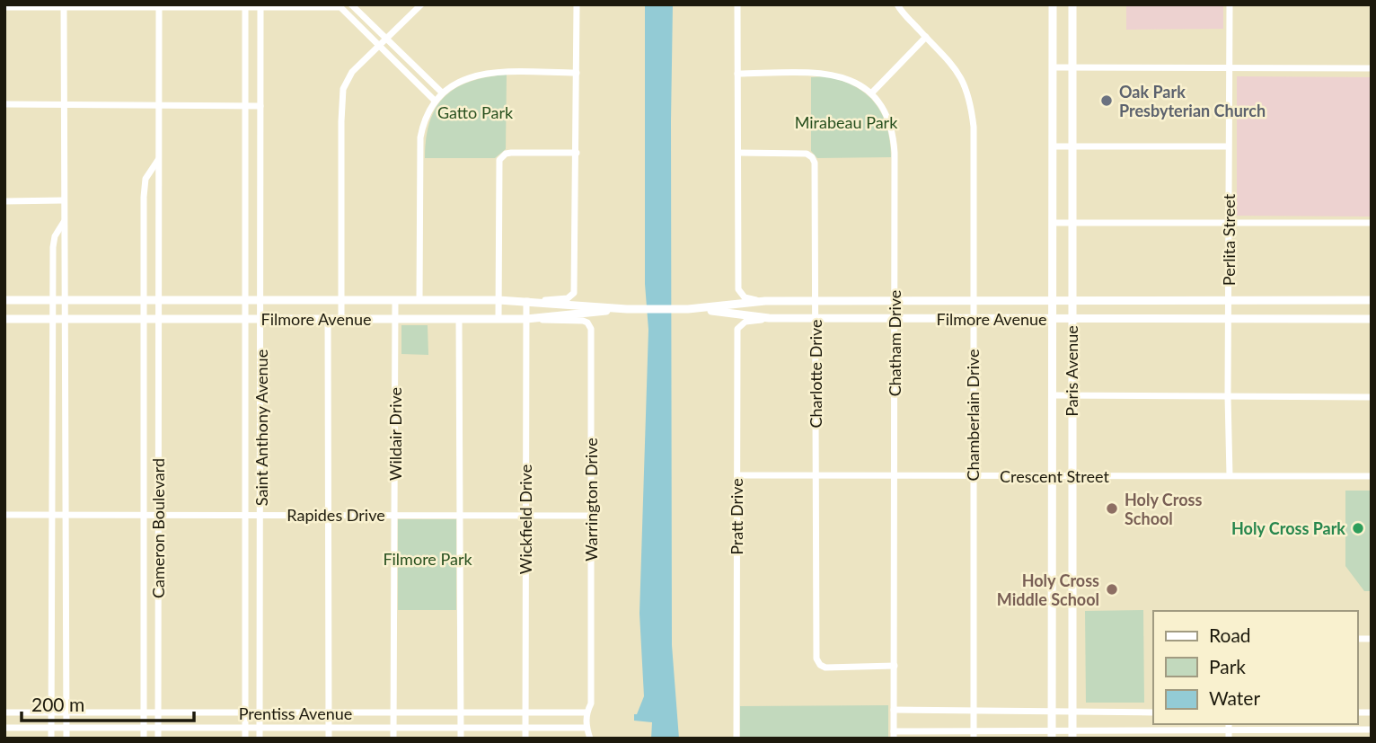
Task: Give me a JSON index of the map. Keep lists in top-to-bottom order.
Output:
{
  "streets": {
    "street": [
      "Perlita Street",
      "Filmore Avenue",
      "Chatham Drive",
      "Paris Avenue",
      "Charlotte Drive",
      "Chamberlain Drive",
      "Saint Anthony Avenue",
      "Wildair Drive",
      "Crescent Street",
      "Warrington Drive",
      "Rapides Drive",
      "Pratt Drive",
      "Wickfield Drive",
      "Cameron Boulevard",
      "Prentiss Avenue"
    ]
  },
  "crossings": [
    ["Perlita Street", "Filmore Avenue"],
    ["Perlita Street", "Crescent Street"],
    ["Filmore Avenue", "Chatham Drive"],
    ["Filmore Avenue", "Paris Avenue"],
    ["Filmore Avenue", "Charlotte Drive"],
    ["Filmore Avenue", "Chamberlain Drive"],
    ["Filmore Avenue", "Saint Anthony Avenue"],
    ["Filmore Avenue", "Wildair Drive"],
    ["Filmore Avenue", "Warrington Drive"],
    ["Filmore Avenue", "Pratt Drive"],
    ["Filmore Avenue", "Wickfield Drive"],
    ["Filmore Avenue", "Cameron Boulevard"],
    ["Chatham Drive", "Charlotte Drive"],
    ["Chatham Drive", "Crescent Street"],
    ["Paris Avenue", "Crescent Street"],
    ["Charlotte Drive", "Crescent Street"],
    ["Chamberlain Drive", "Crescent Street"],
    ["Saint Anthony Avenue", "Rapides Drive"],
    ["Saint Anthony Avenue", "Prentiss Avenue"],
    ["Wildair Drive", "Rapides Drive"],
    ["Wildair Drive", "Prentiss Avenue"],
    ["Crescent Street", "Pratt Drive"],
    ["Warrington Drive", "Rapides Drive"],
    ["Warrington Drive", "Wickfield Drive"],
    ["Warrington Drive", "Prentiss Avenue"],
    ["Rapides Drive", "Wickfield Drive"],
    ["Rapides Drive", "Cameron Boulevard"],
    ["Wickfield Drive", "Prentiss Avenue"],
    ["Cameron Boulevard", "Prentiss Avenue"]
  ],
  "parks": ["Gatto Park", "Mirabeau Park", "Filmore Park"],
  "places": [
    "Oak Park Presbyterian Church",
    "Holy Cross School",
    "Holy Cross Park",
    "Holy Cross Middle School"
  ],
  "legend": ["Road", "Park", "Water"],
  "scale_bar": "200 m"
}
